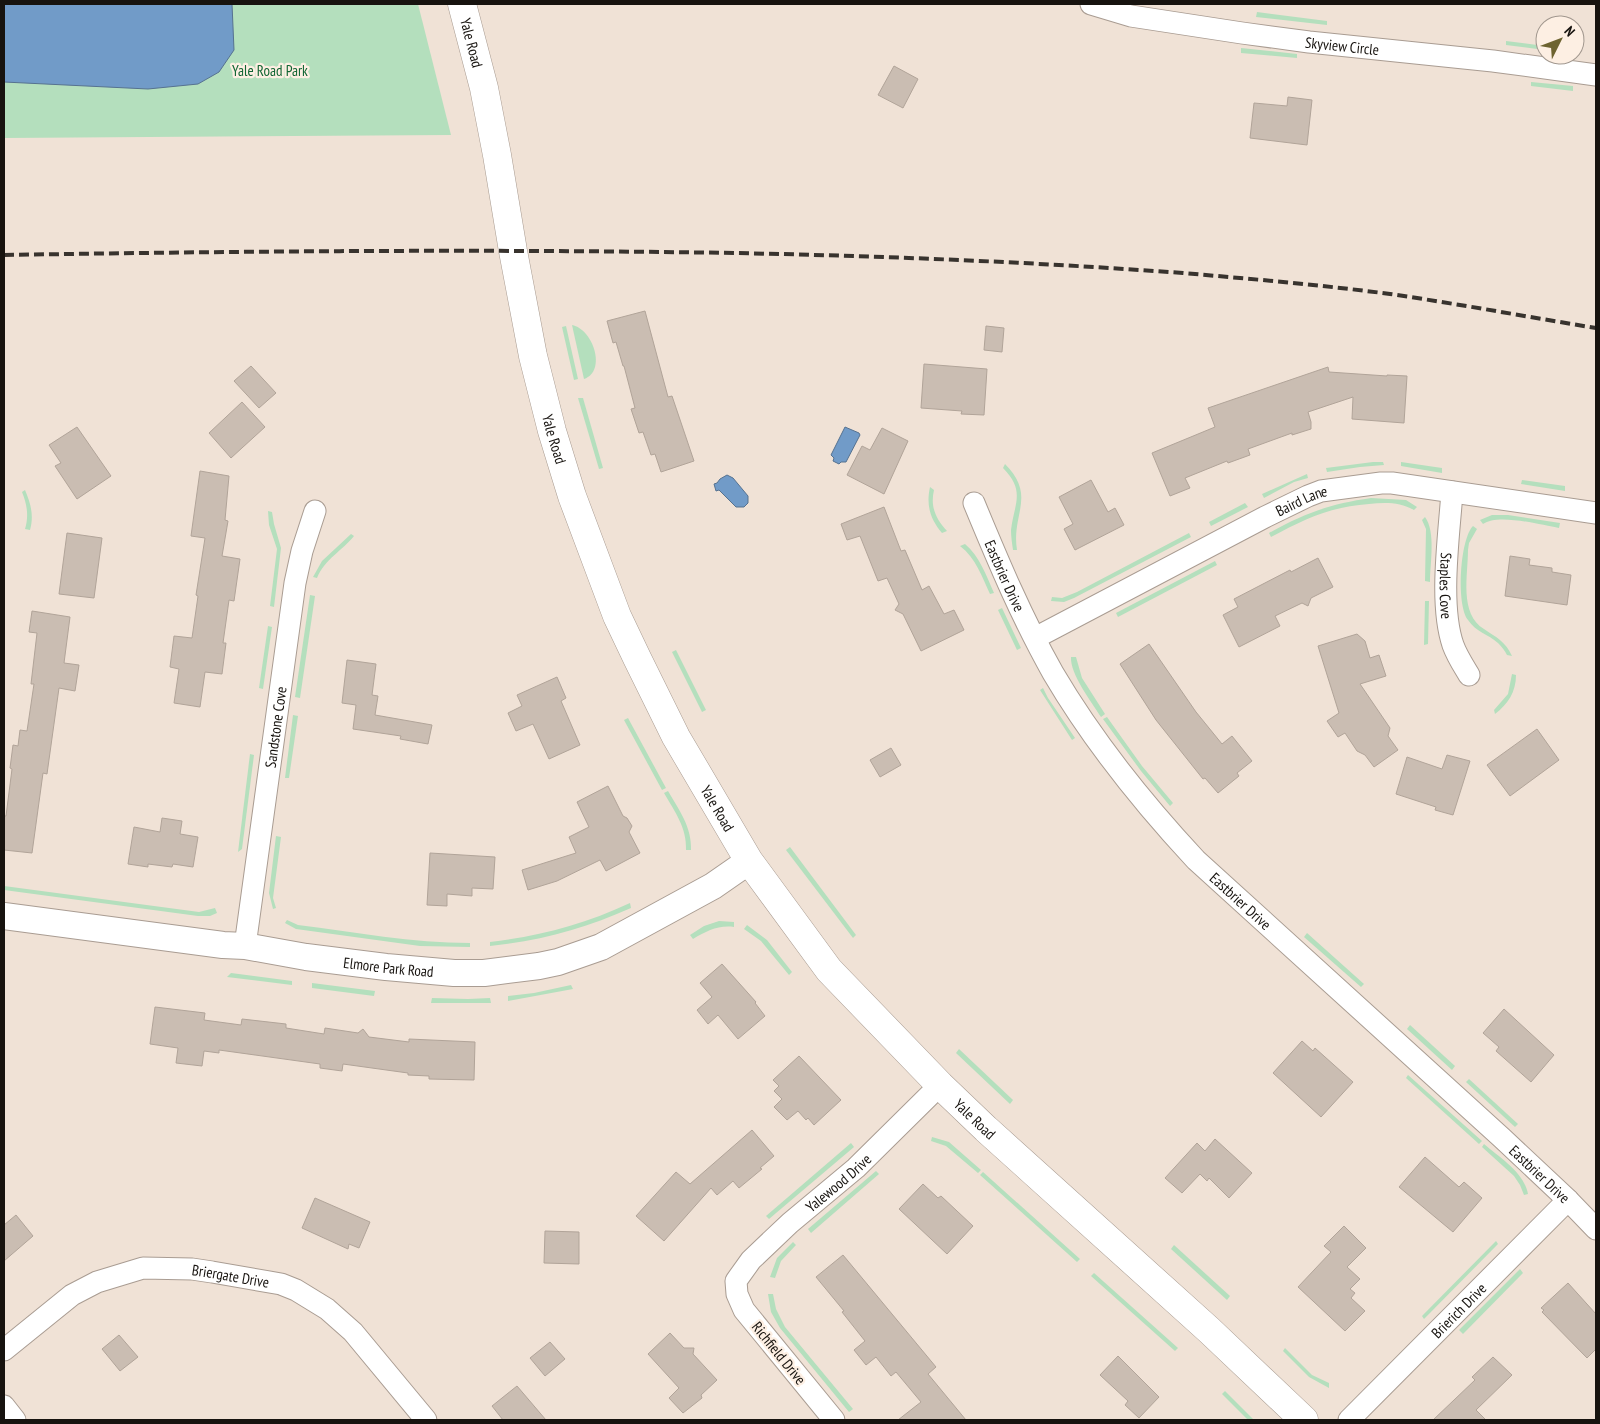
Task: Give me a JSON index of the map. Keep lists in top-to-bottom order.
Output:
{
  "streets": {
    "main road": ["Yale Road"],
    "street": [
      "Skyview Circle",
      "Baird Lane",
      "Eastbrier Drive",
      "Staples Cove",
      "Sandstone Cove",
      "Elmore Park Road",
      "Yalewood Drive",
      "Briergate Drive",
      "Brierich Drive",
      "Richfield Drive"
    ]
  },
  "crossings": [
    ["Yale Road", "Elmore Park Road"],
    ["Yale Road", "Yalewood Drive"],
    ["Baird Lane", "Eastbrier Drive"],
    ["Baird Lane", "Staples Cove"],
    ["Eastbrier Drive", "Brierich Drive"],
    ["Sandstone Cove", "Elmore Park Road"],
    ["Yalewood Drive", "Richfield Drive"]
  ],
  "parks": ["Yale Road Park"],
  "north": "top right"
}
